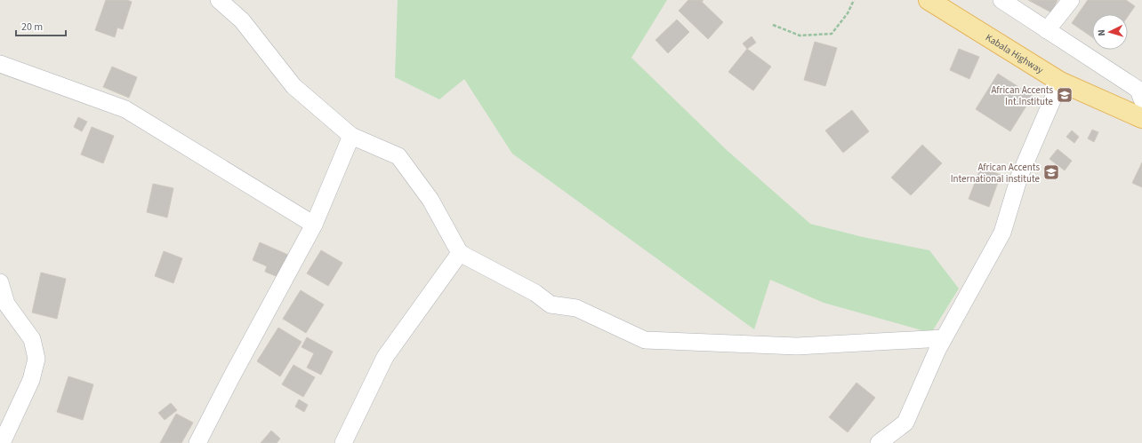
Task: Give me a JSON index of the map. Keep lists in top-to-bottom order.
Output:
{
  "streets": {
    "main road": ["Kabala Highway"]
  },
  "places": {
    "school or university": ["African Accents Int.Institute", "African Accents International institute"]
  },
  "scale_bar": "20 m",
  "north": "left"
}
